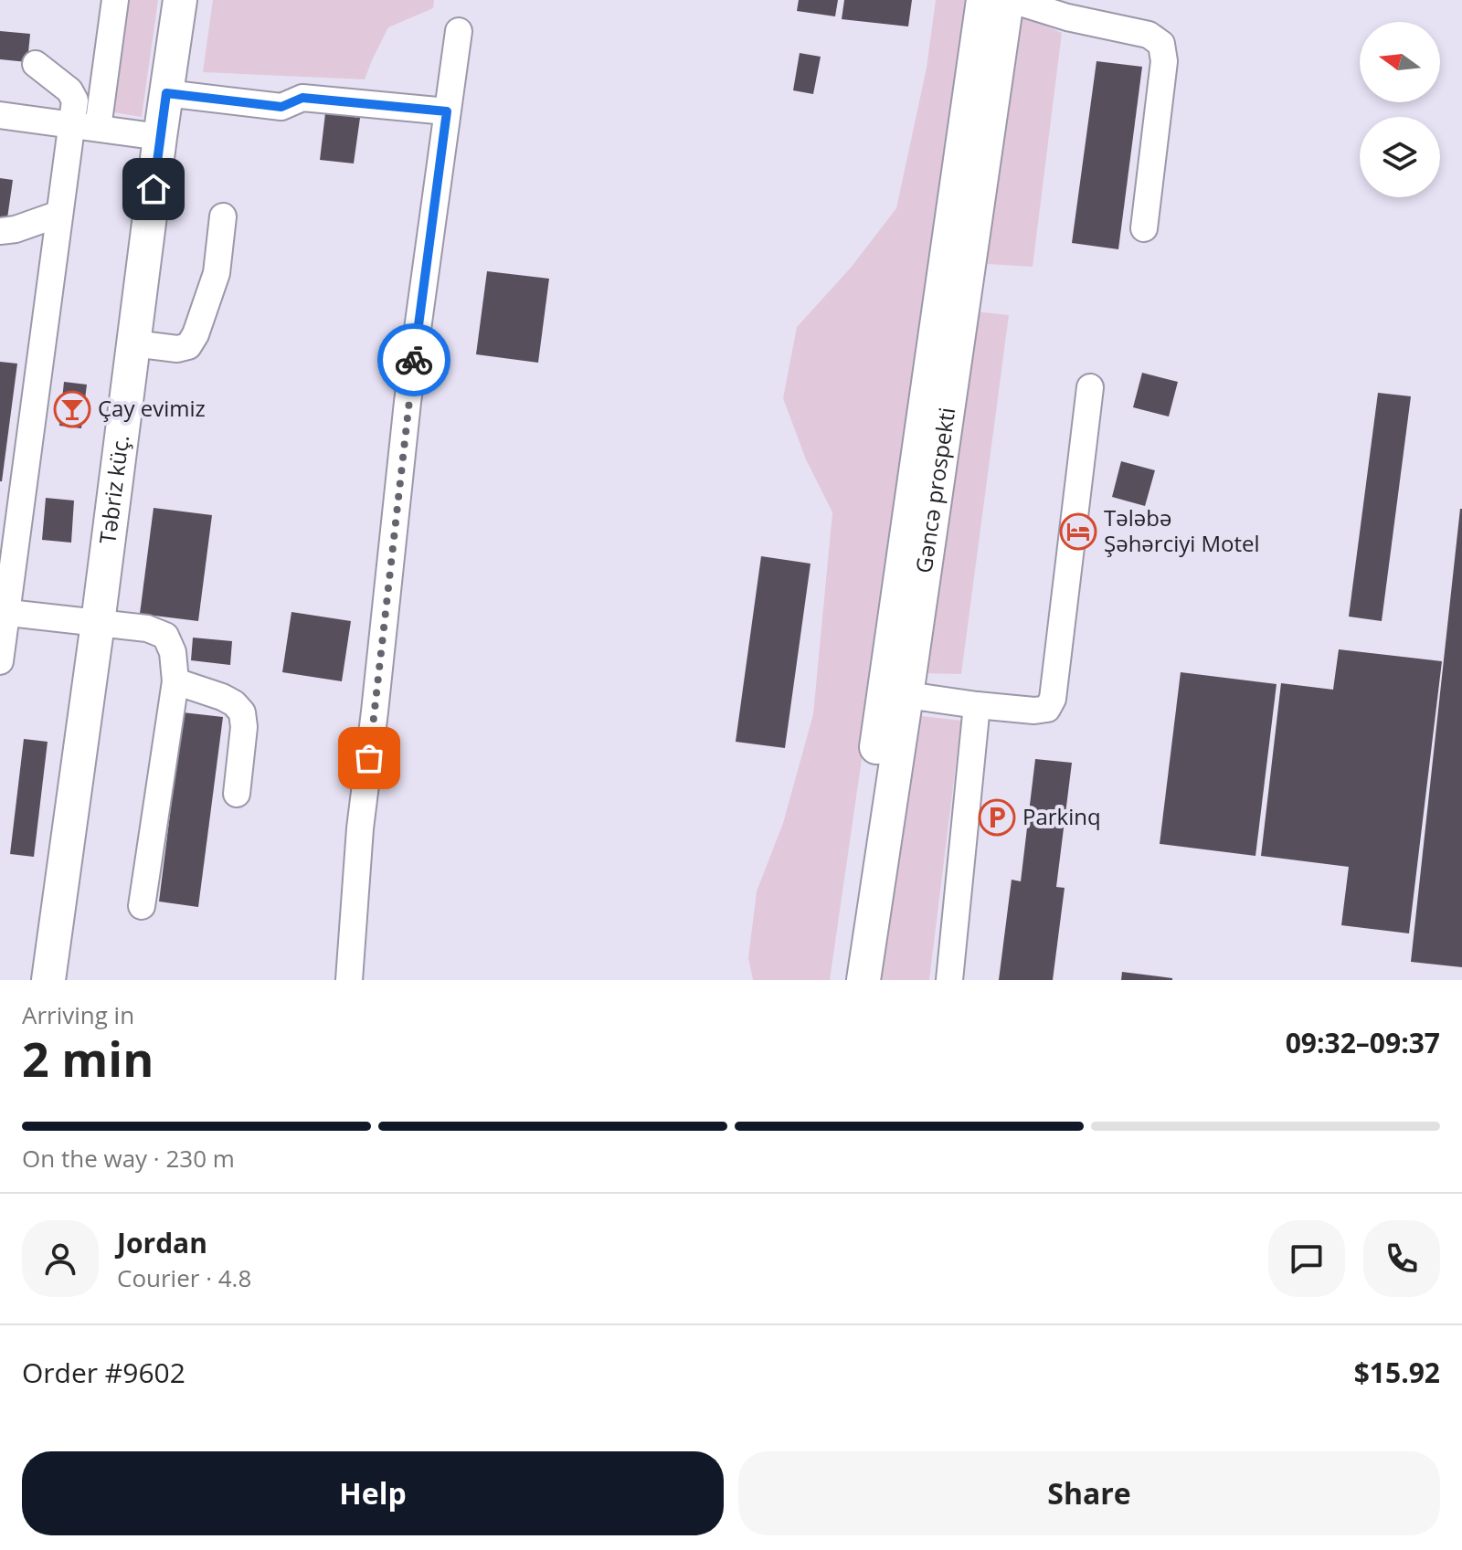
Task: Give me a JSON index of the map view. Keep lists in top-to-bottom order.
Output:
{
  "streets": {
    "main road": ["Təbriz küç.", "Gəncə prospekti"]
  },
  "places": {
    "bar": ["Çay evimiz"],
    "hotel": ["Tələbə Şəhərciyi Motel"],
    "parking": ["Parkinq"]
  },
  "north": "left",
  "page": {
    "heading": ["2 min", "Arriving in", "09:32–09:37"],
    "panel": [
      "Jordan",
      "Courier · 4.8",
      "Order #9602",
      "$15.92"
    ],
    "bar": "On the way · 230 m",
    "buttons": ["Help", "Share"]
  }
}
